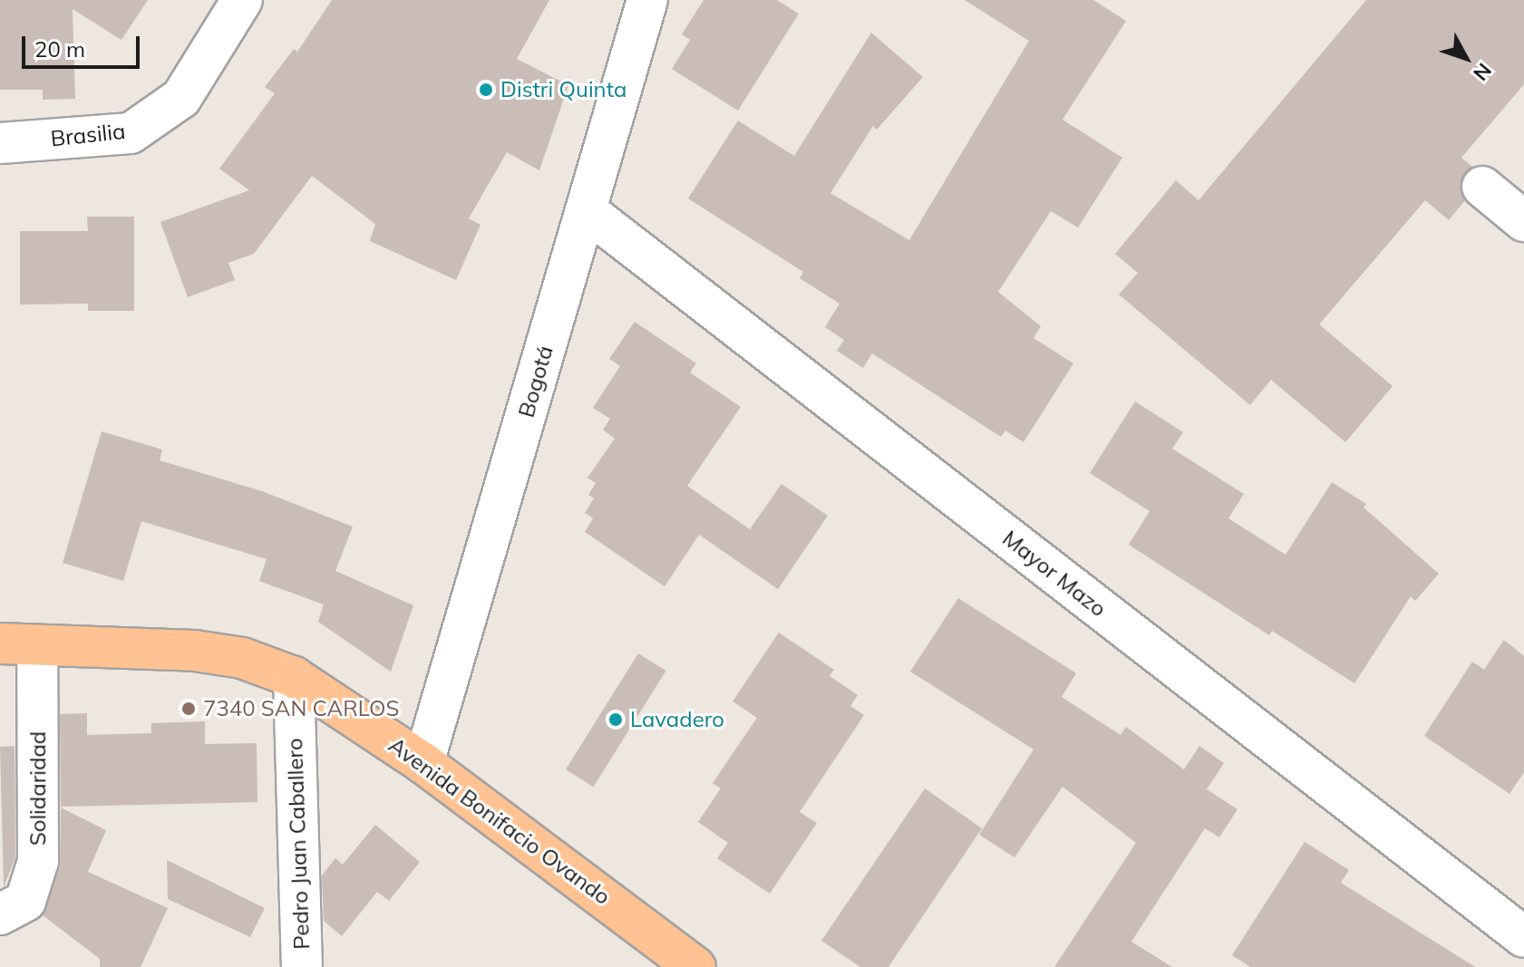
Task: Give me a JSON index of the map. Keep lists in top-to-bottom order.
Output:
{
  "streets": {
    "main road": ["Avenida Bonifacio Ovando"],
    "street": [
      "Brasilia",
      "Bogotá",
      "Mayor Mazo",
      "Solidaridad",
      "Pedro Juan Caballero"
    ]
  },
  "crossings": [
    ["Bogotá", "Mayor Mazo"],
    ["Bogotá", "Avenida Bonifacio Ovando"],
    ["Solidaridad", "Avenida Bonifacio Ovando"],
    ["Avenida Bonifacio Ovando", "Pedro Juan Caballero"]
  ],
  "places": ["Distri Quinta", "7340 SAN CARLOS", "Lavadero"],
  "scale_bar": "20 m",
  "north": "bottom right"
}
